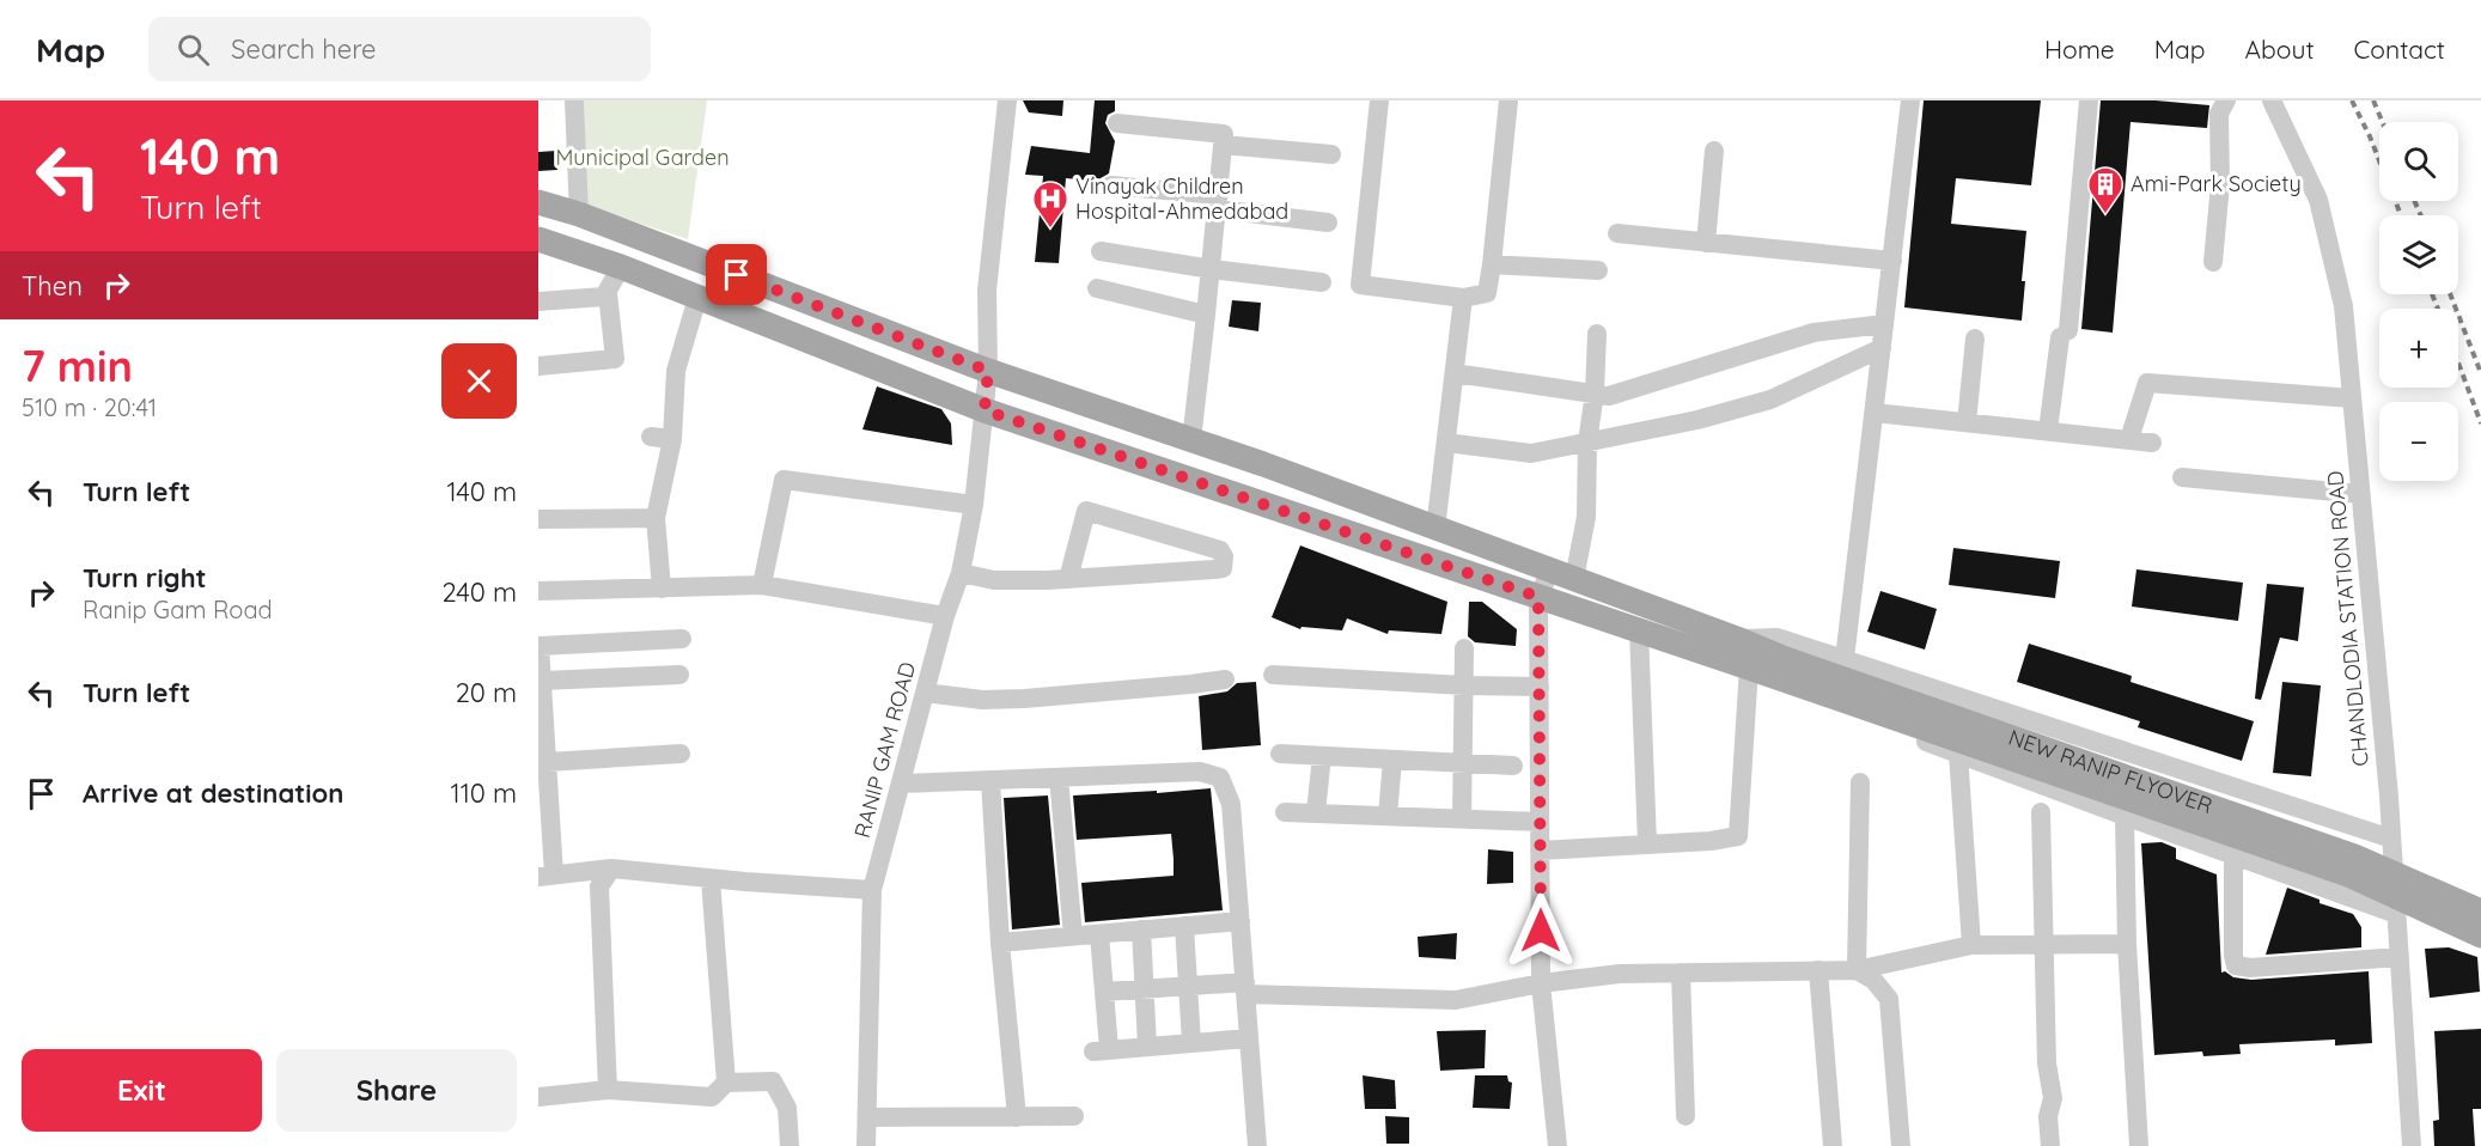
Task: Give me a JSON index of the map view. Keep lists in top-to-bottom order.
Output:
{
  "streets": {
    "main road": ["NEW RANIP FLYOVER"],
    "street": ["CHANDLODIA STATION ROAD", "RANIP GAM ROAD"]
  },
  "crossings": [
    ["RANIP GAM ROAD", "NEW RANIP FLYOVER"]
  ],
  "parks": ["Municipal Garden"],
  "places": {
    "building": ["Ami-Park Society"],
    "hospital": ["Vinayak Children Hospital-Ahmedabad"]
  },
  "page": {
    "header": "Map",
    "search": "Search here",
    "nav": [
      "Home",
      "Map",
      "About",
      "Contact"
    ],
    "turn": ["140 m", "Turn left"],
    "map_buttons": ["+", "−"],
    "then": "Then",
    "heading": ["7 min", "510 m · 20:41"],
    "list": [
      {
        "name": "Turn left",
        "value": "140 m"
      },
      {
        "name": "Turn right",
        "note": "Ranip Gam Road",
        "value": "240 m"
      },
      {
        "name": "Turn left",
        "value": "20 m"
      },
      {
        "name": "Arrive at destination",
        "value": "110 m"
      }
    ],
    "buttons": ["Exit", "Share"]
  }
}
